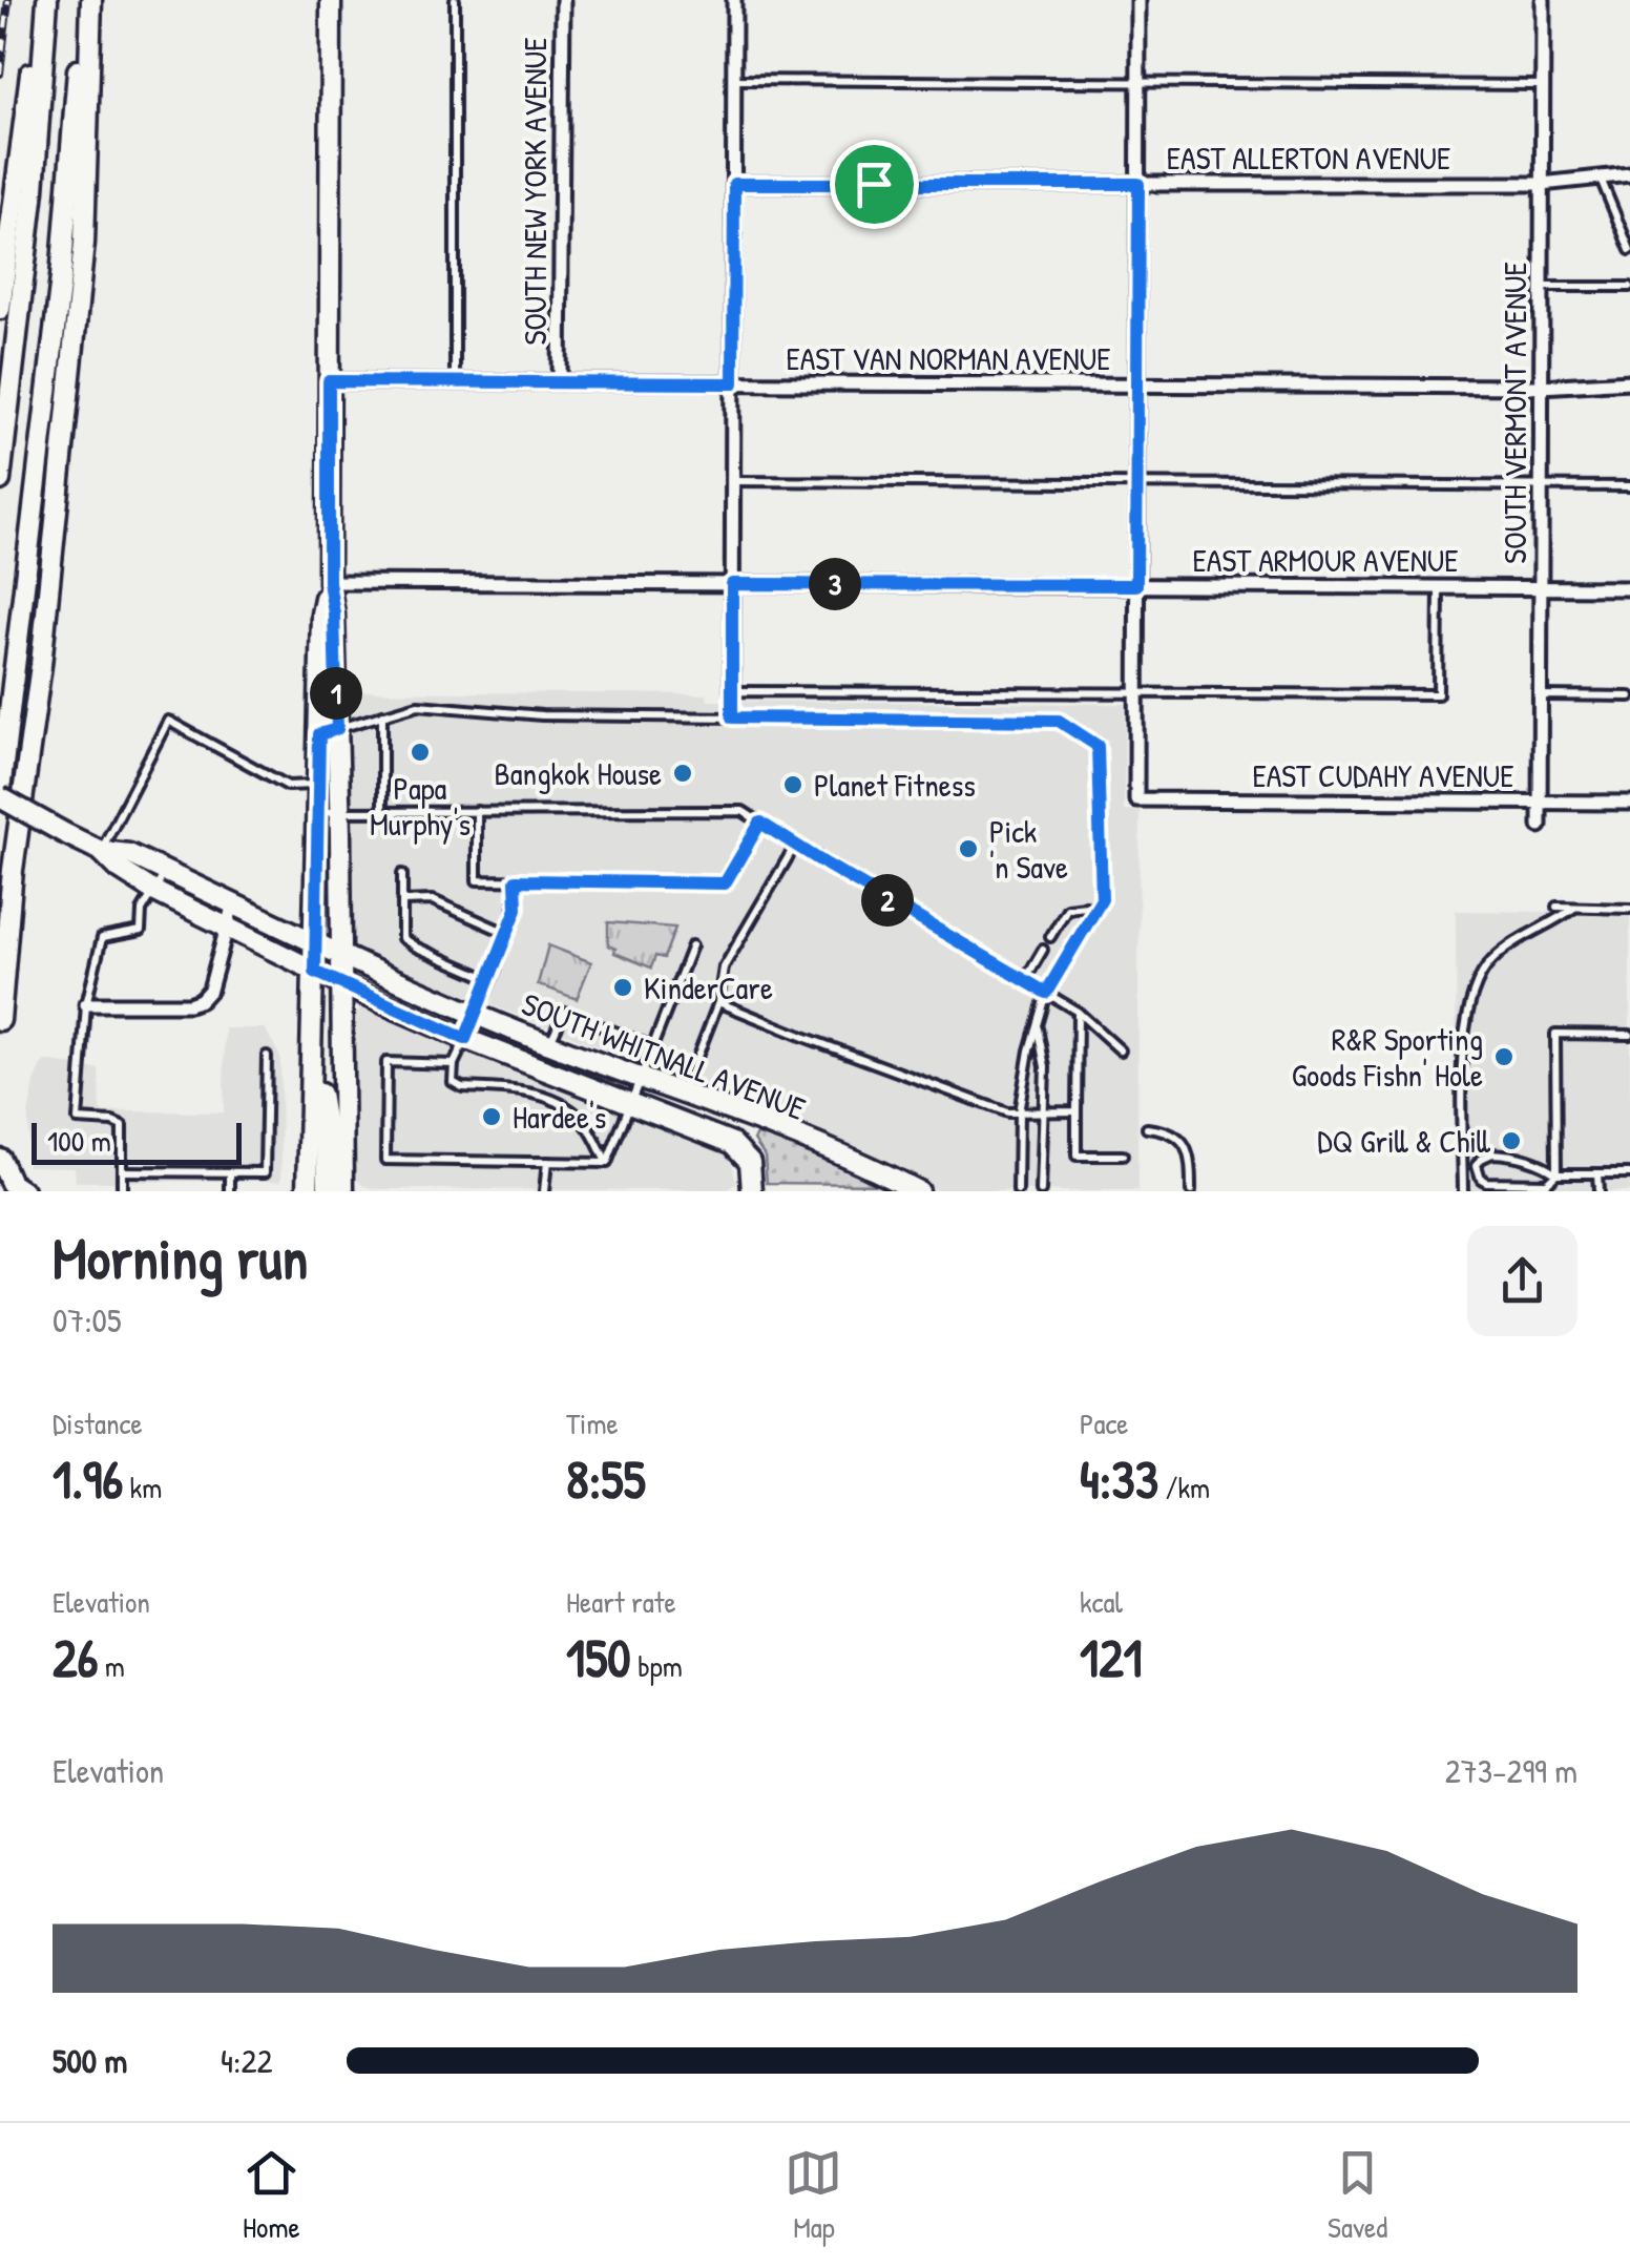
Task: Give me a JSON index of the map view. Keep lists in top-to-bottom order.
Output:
{
  "streets": {
    "street": [
      "EAST ALLERTON AVENUE",
      "SOUTH NEW YORK AVENUE",
      "EAST VAN NORMAN AVENUE",
      "SOUTH VERMONT AVENUE",
      "EAST ARMOUR AVENUE",
      "EAST CUDAHY AVENUE",
      "SOUTH WHITNALL AVENUE"
    ]
  },
  "crossings": [
    ["EAST ALLERTON AVENUE", "SOUTH VERMONT AVENUE"],
    ["SOUTH NEW YORK AVENUE", "EAST VAN NORMAN AVENUE"],
    ["EAST VAN NORMAN AVENUE", "SOUTH VERMONT AVENUE"],
    ["SOUTH VERMONT AVENUE", "EAST ARMOUR AVENUE"],
    ["SOUTH VERMONT AVENUE", "EAST CUDAHY AVENUE"]
  ],
  "places": [
    "Papa Murphy's",
    "Bangkok House",
    "Planet Fitness",
    "Pick 'n Save",
    "KinderCare",
    "R&R Sporting Goods Fishn' Hole",
    "Hardee's",
    "DQ Grill & Chill"
  ],
  "scale_bar": "100 m",
  "page": {
    "pins": ["3", "1", "2"],
    "scale": "100 m",
    "heading": ["Morning run", "07:05"],
    "stats": [
      ["Distance", "1.96 km"],
      ["Time", "8:55"],
      ["Pace", "4:33 /km"],
      ["Elevation", "26 m"],
      ["Heart rate", "150 bpm"],
      ["kcal", "121"]
    ],
    "chart": ["Elevation", "273–299 m"],
    "list": [
      {
        "name": "500 m",
        "note": "4:22"
      }
    ],
    "tabs": ["Home", "Map", "Saved"]
  }
}
